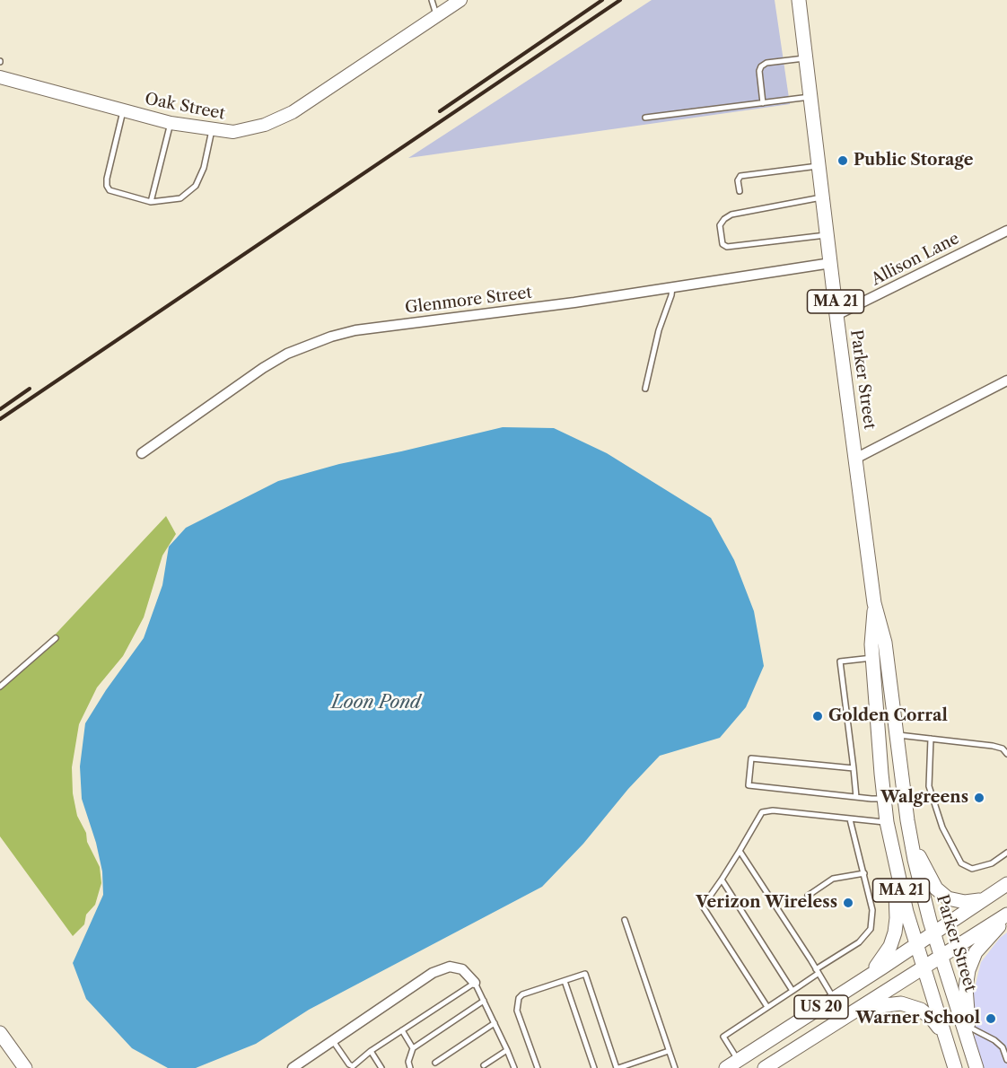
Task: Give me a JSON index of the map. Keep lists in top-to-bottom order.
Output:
{
  "streets": {
    "main road": ["MA 21", "Parker Street", "US 20"],
    "street": ["Oak Street", "Allison Lane", "Glenmore Street"]
  },
  "crossings": [
    ["Allison Lane", "Parker Street"],
    ["Glenmore Street", "Parker Street"],
    ["Parker Street", "US 20"]
  ],
  "water": ["Loon Pond"],
  "places": [
    "Public Storage",
    "Golden Corral",
    "Walgreens",
    "Verizon Wireless",
    "Warner School"
  ]
}
